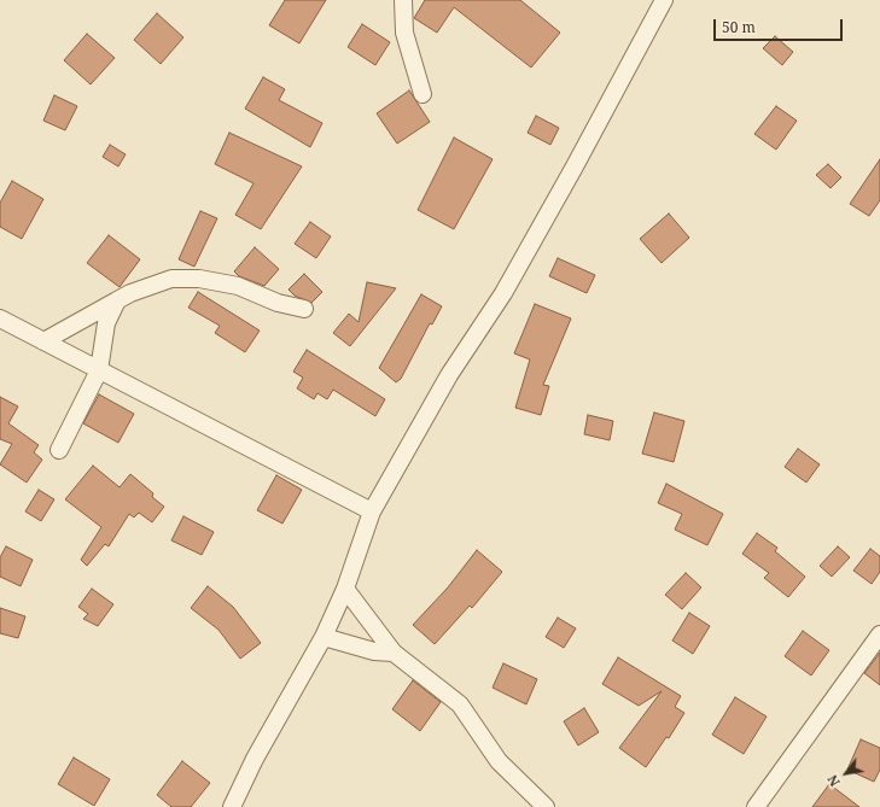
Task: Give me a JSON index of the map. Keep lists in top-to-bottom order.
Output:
{
  "scale_bar": "50 m",
  "north": "bottom left"
}
